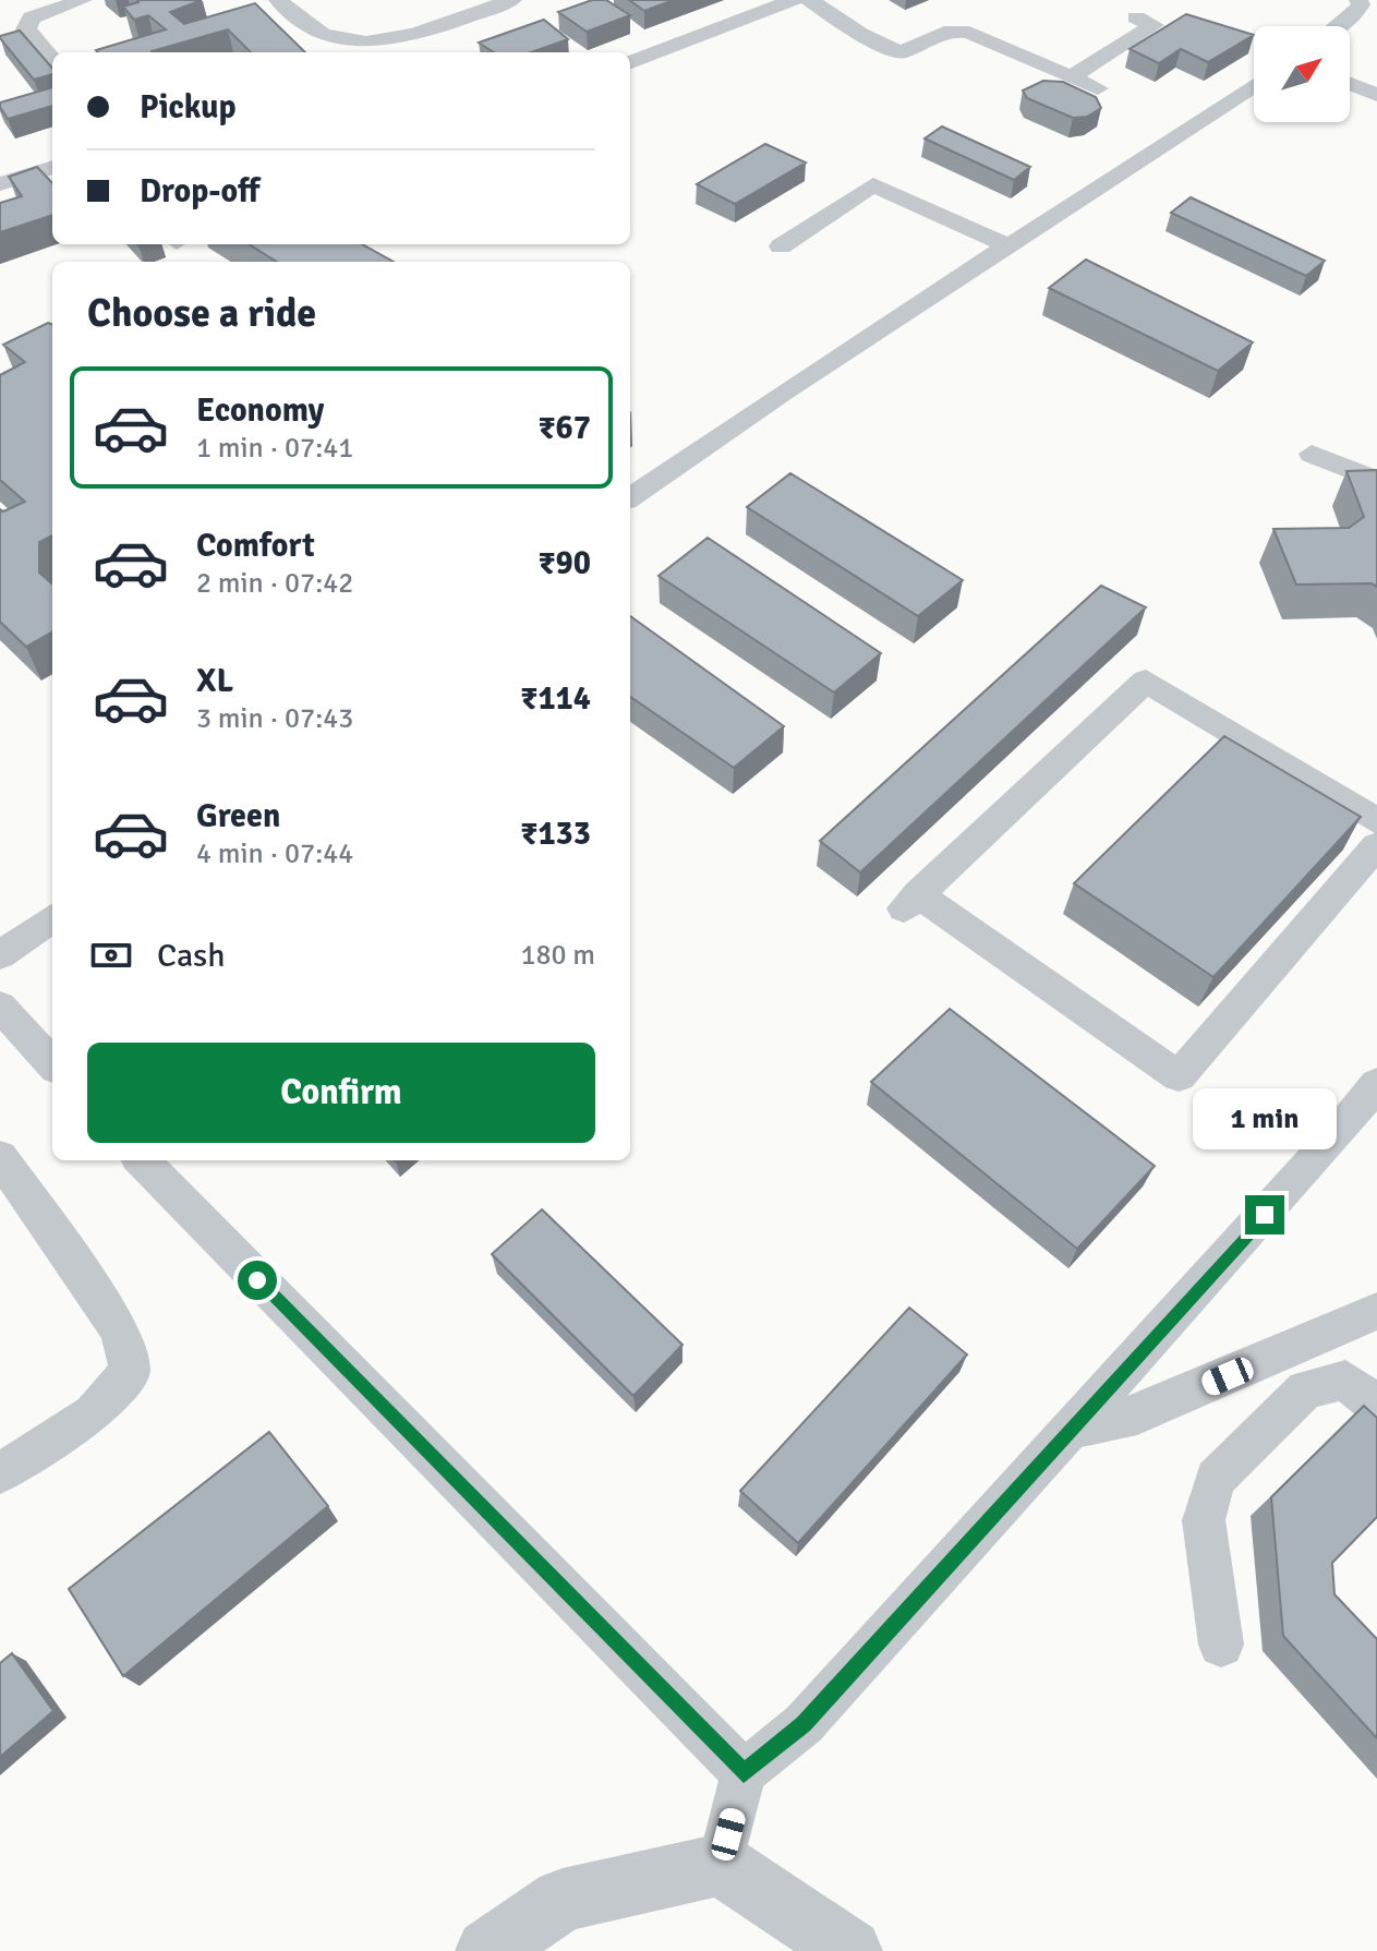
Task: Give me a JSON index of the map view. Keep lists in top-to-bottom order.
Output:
{
  "north": "top right",
  "page": {
    "banner": ["Pickup", "Drop-off"],
    "heading": "Choose a ride",
    "list": [
      {
        "name": "Economy",
        "note": "1 min · 07:41",
        "value": "₹67"
      },
      {
        "name": "Comfort",
        "note": "2 min · 07:42",
        "value": "₹90"
      },
      {
        "name": "XL",
        "note": "3 min · 07:43",
        "value": "₹114"
      },
      {
        "name": "Green",
        "note": "4 min · 07:44",
        "value": "₹133"
      }
    ],
    "pay": ["Cash", "180 m"],
    "buttons": "Confirm",
    "bubble": "1 min"
  }
}
